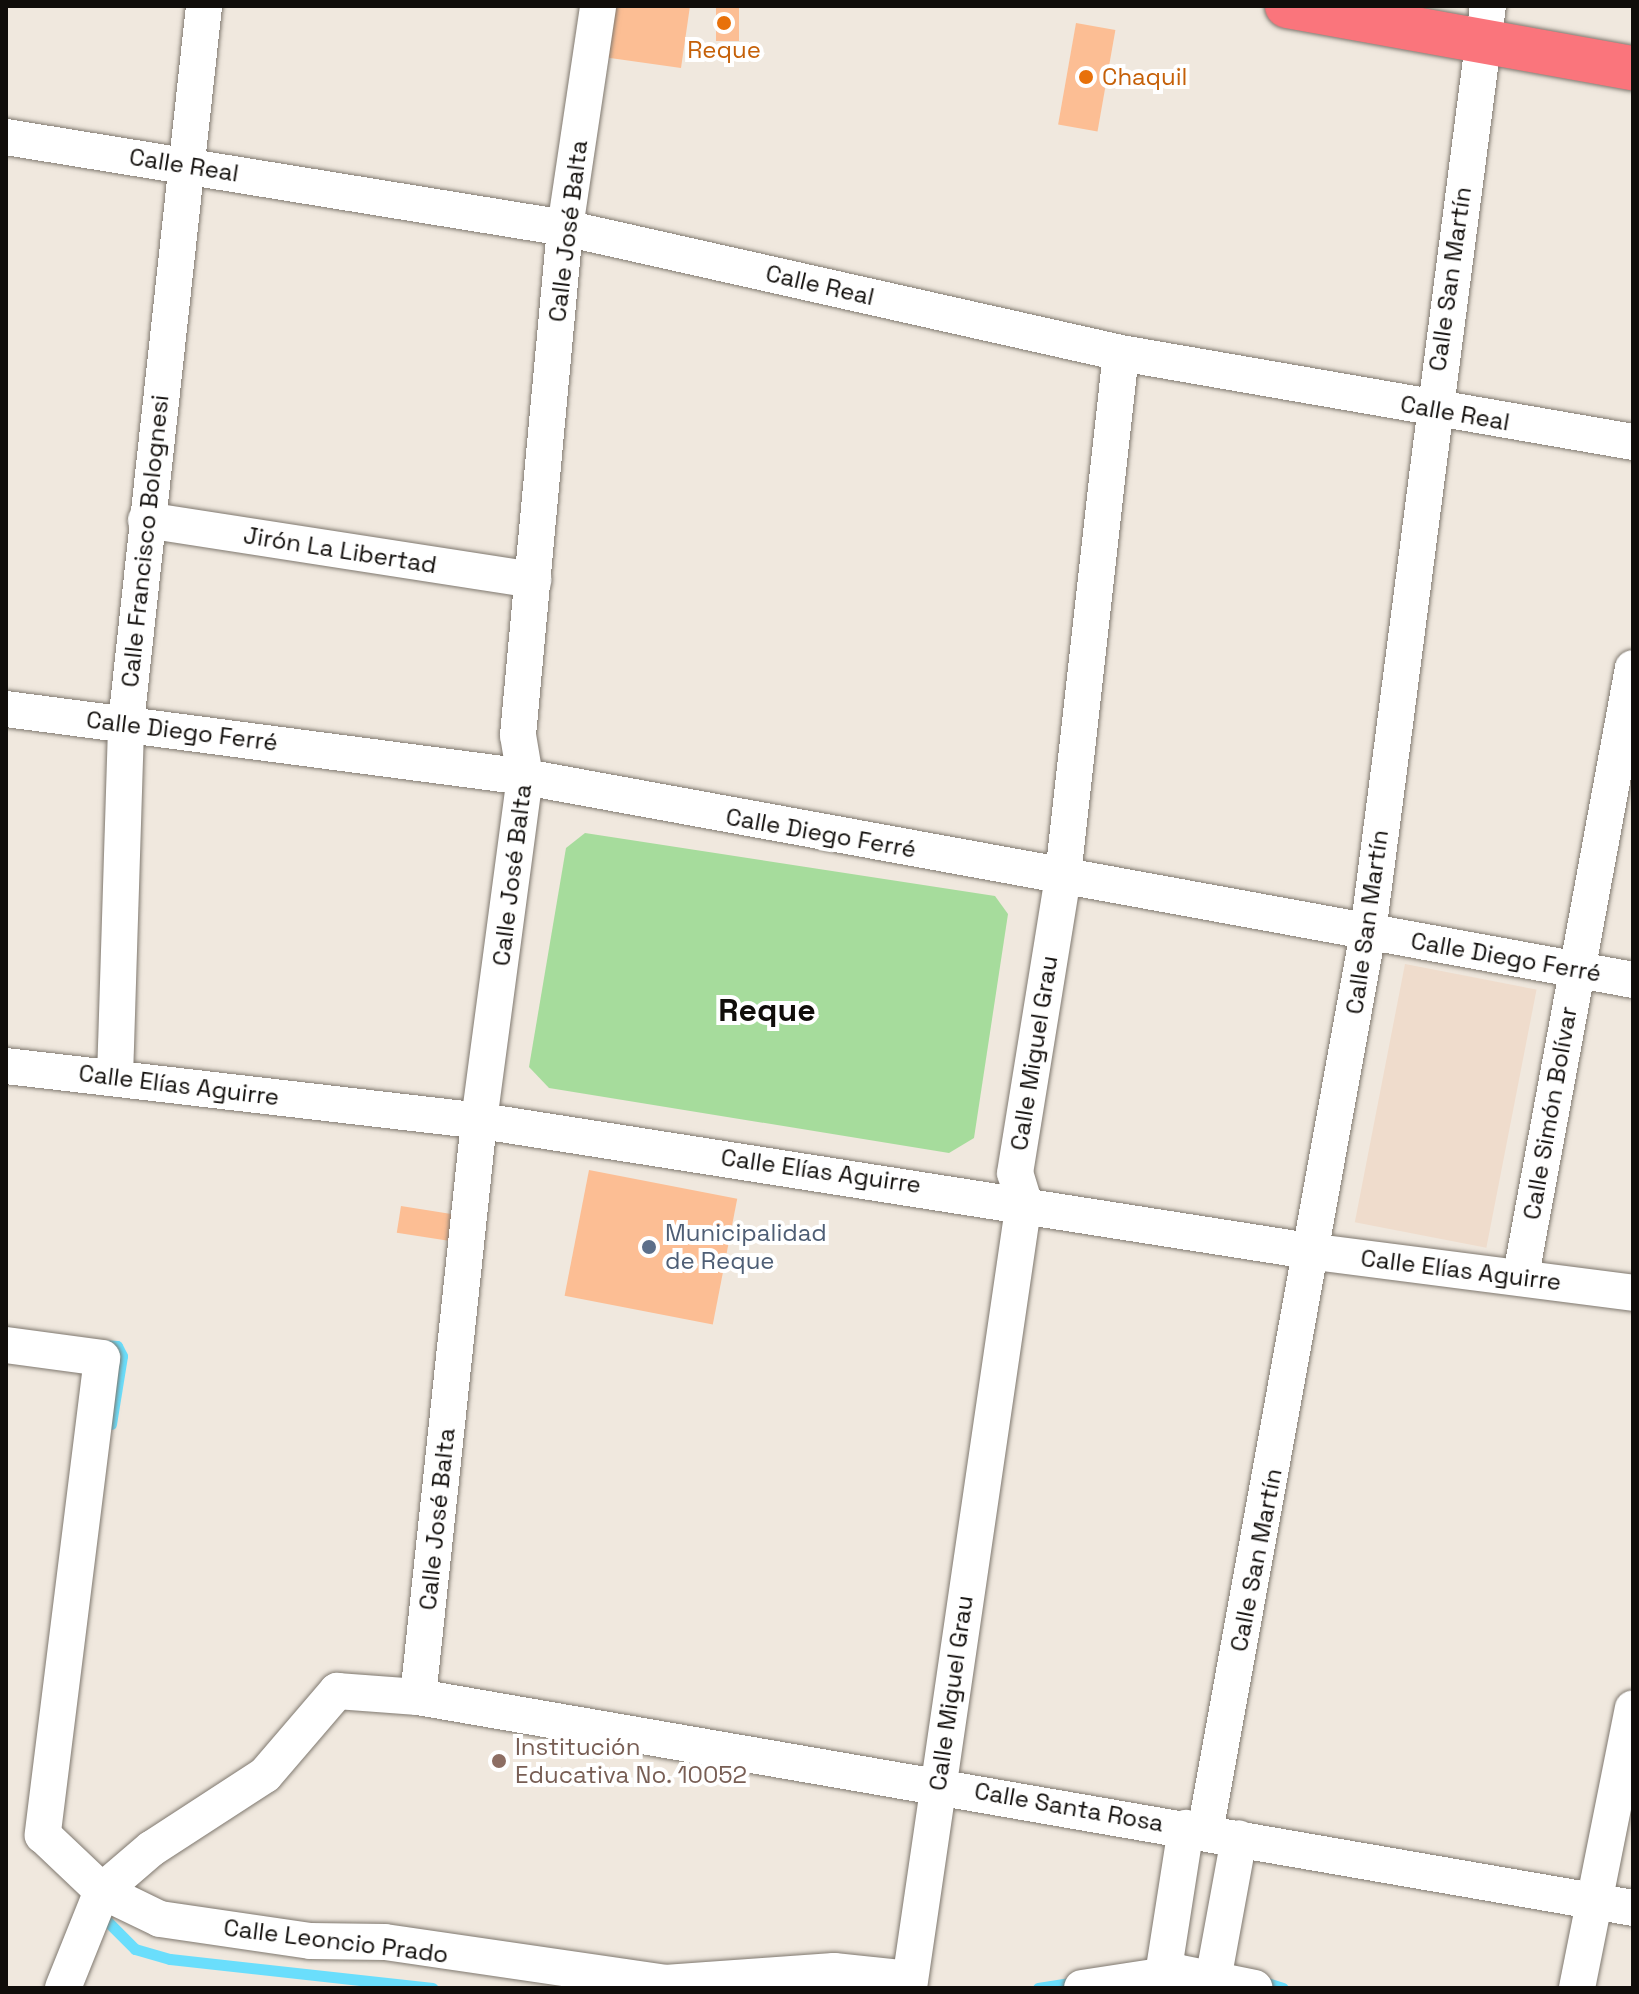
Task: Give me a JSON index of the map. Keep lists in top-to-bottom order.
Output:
{
  "streets": {
    "street": [
      "Calle Real",
      "Calle José Balta",
      "Calle San Martín",
      "Calle Francisco Bolognesi",
      "Jirón La Libertad",
      "Calle Diego Ferré",
      "Calle Miguel Grau",
      "Calle Elías Aguirre",
      "Calle Simón Bolívar",
      "Calle Santa Rosa",
      "Calle Leoncio Prado"
    ]
  },
  "crossings": [
    ["Calle Real", "Calle José Balta"],
    ["Calle Real", "Calle San Martín"],
    ["Calle Real", "Calle Francisco Bolognesi"],
    ["Calle Real", "Calle Miguel Grau"],
    ["Calle José Balta", "Jirón La Libertad"],
    ["Calle José Balta", "Calle Diego Ferré"],
    ["Calle José Balta", "Calle Elías Aguirre"],
    ["Calle José Balta", "Calle Santa Rosa"],
    ["Calle San Martín", "Calle Diego Ferré"],
    ["Calle San Martín", "Calle Elías Aguirre"],
    ["Calle San Martín", "Calle Santa Rosa"],
    ["Calle Francisco Bolognesi", "Jirón La Libertad"],
    ["Calle Francisco Bolognesi", "Calle Diego Ferré"],
    ["Calle Francisco Bolognesi", "Calle Elías Aguirre"],
    ["Calle Diego Ferré", "Calle Miguel Grau"],
    ["Calle Diego Ferré", "Calle Simón Bolívar"],
    ["Calle Miguel Grau", "Calle Elías Aguirre"],
    ["Calle Miguel Grau", "Calle Santa Rosa"],
    ["Calle Miguel Grau", "Calle Leoncio Prado"],
    ["Calle Elías Aguirre", "Calle Simón Bolívar"],
    ["Calle Santa Rosa", "Calle Leoncio Prado"]
  ],
  "districts": ["Reque"],
  "places": [
    "Reque",
    "Chaquil",
    "Municipalidad de Reque",
    "Institución Educativa No. 10052"
  ]
}
